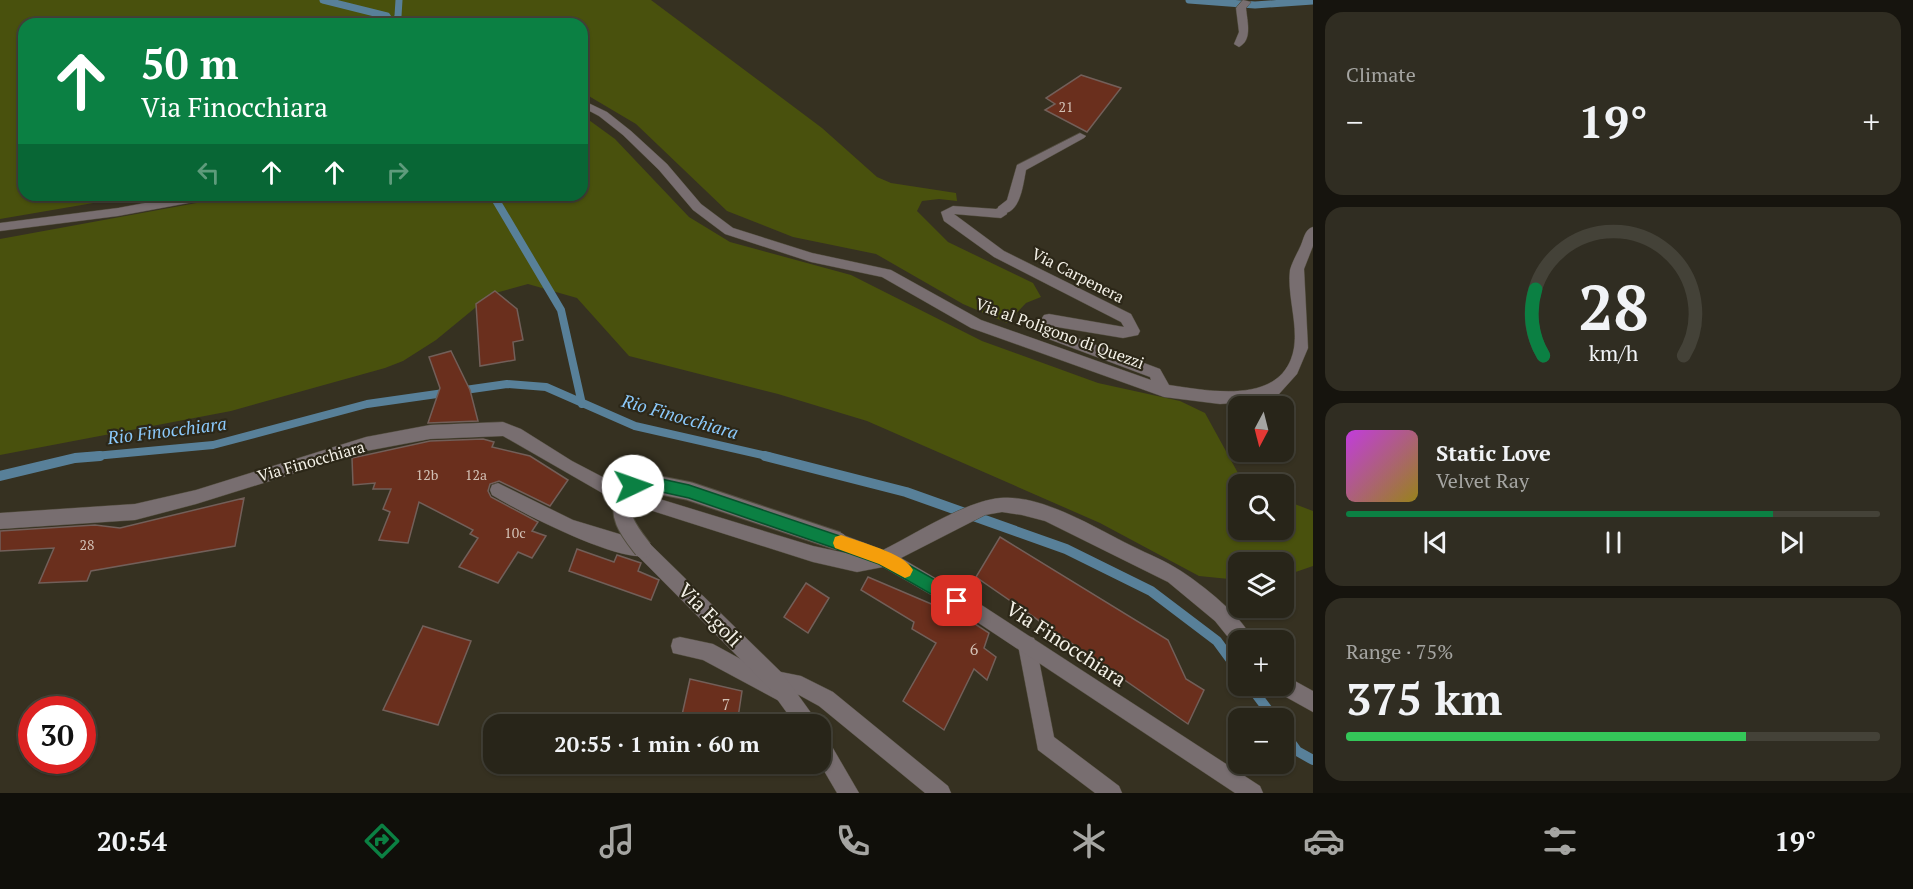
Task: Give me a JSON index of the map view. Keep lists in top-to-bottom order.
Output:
{
  "streets": {
    "street": [
      "Via Carpenera",
      "Via al Poligono di Quezzi",
      "Via Finocchiara",
      "Via Egoli"
    ]
  },
  "crossings": [
    ["Via Carpenera", "Via al Poligono di Quezzi"],
    ["Via Finocchiara", "Via Egoli"]
  ],
  "water": ["Rio Finocchiara"],
  "house_numbers": [
    "21",
    "12b",
    "12a",
    "10c",
    "28",
    "6",
    "7"
  ],
  "north": "bottom",
  "page": {
    "tile": [
      "Climate",
      ["Range · 75%", "375 km"]
    ],
    "turn": ["50 m", "Via Finocchiara"],
    "heat": ["−", "19°", "+"],
    "map_buttons": ["+", "−"],
    "song": ["Static Love", "Velvet Ray"],
    "limit": "30",
    "trip": "20:55 · 1 min · 60 m",
    "tabs": ["20:54", "19°"],
    "gauge": ["28", "km/h"]
  }
}
